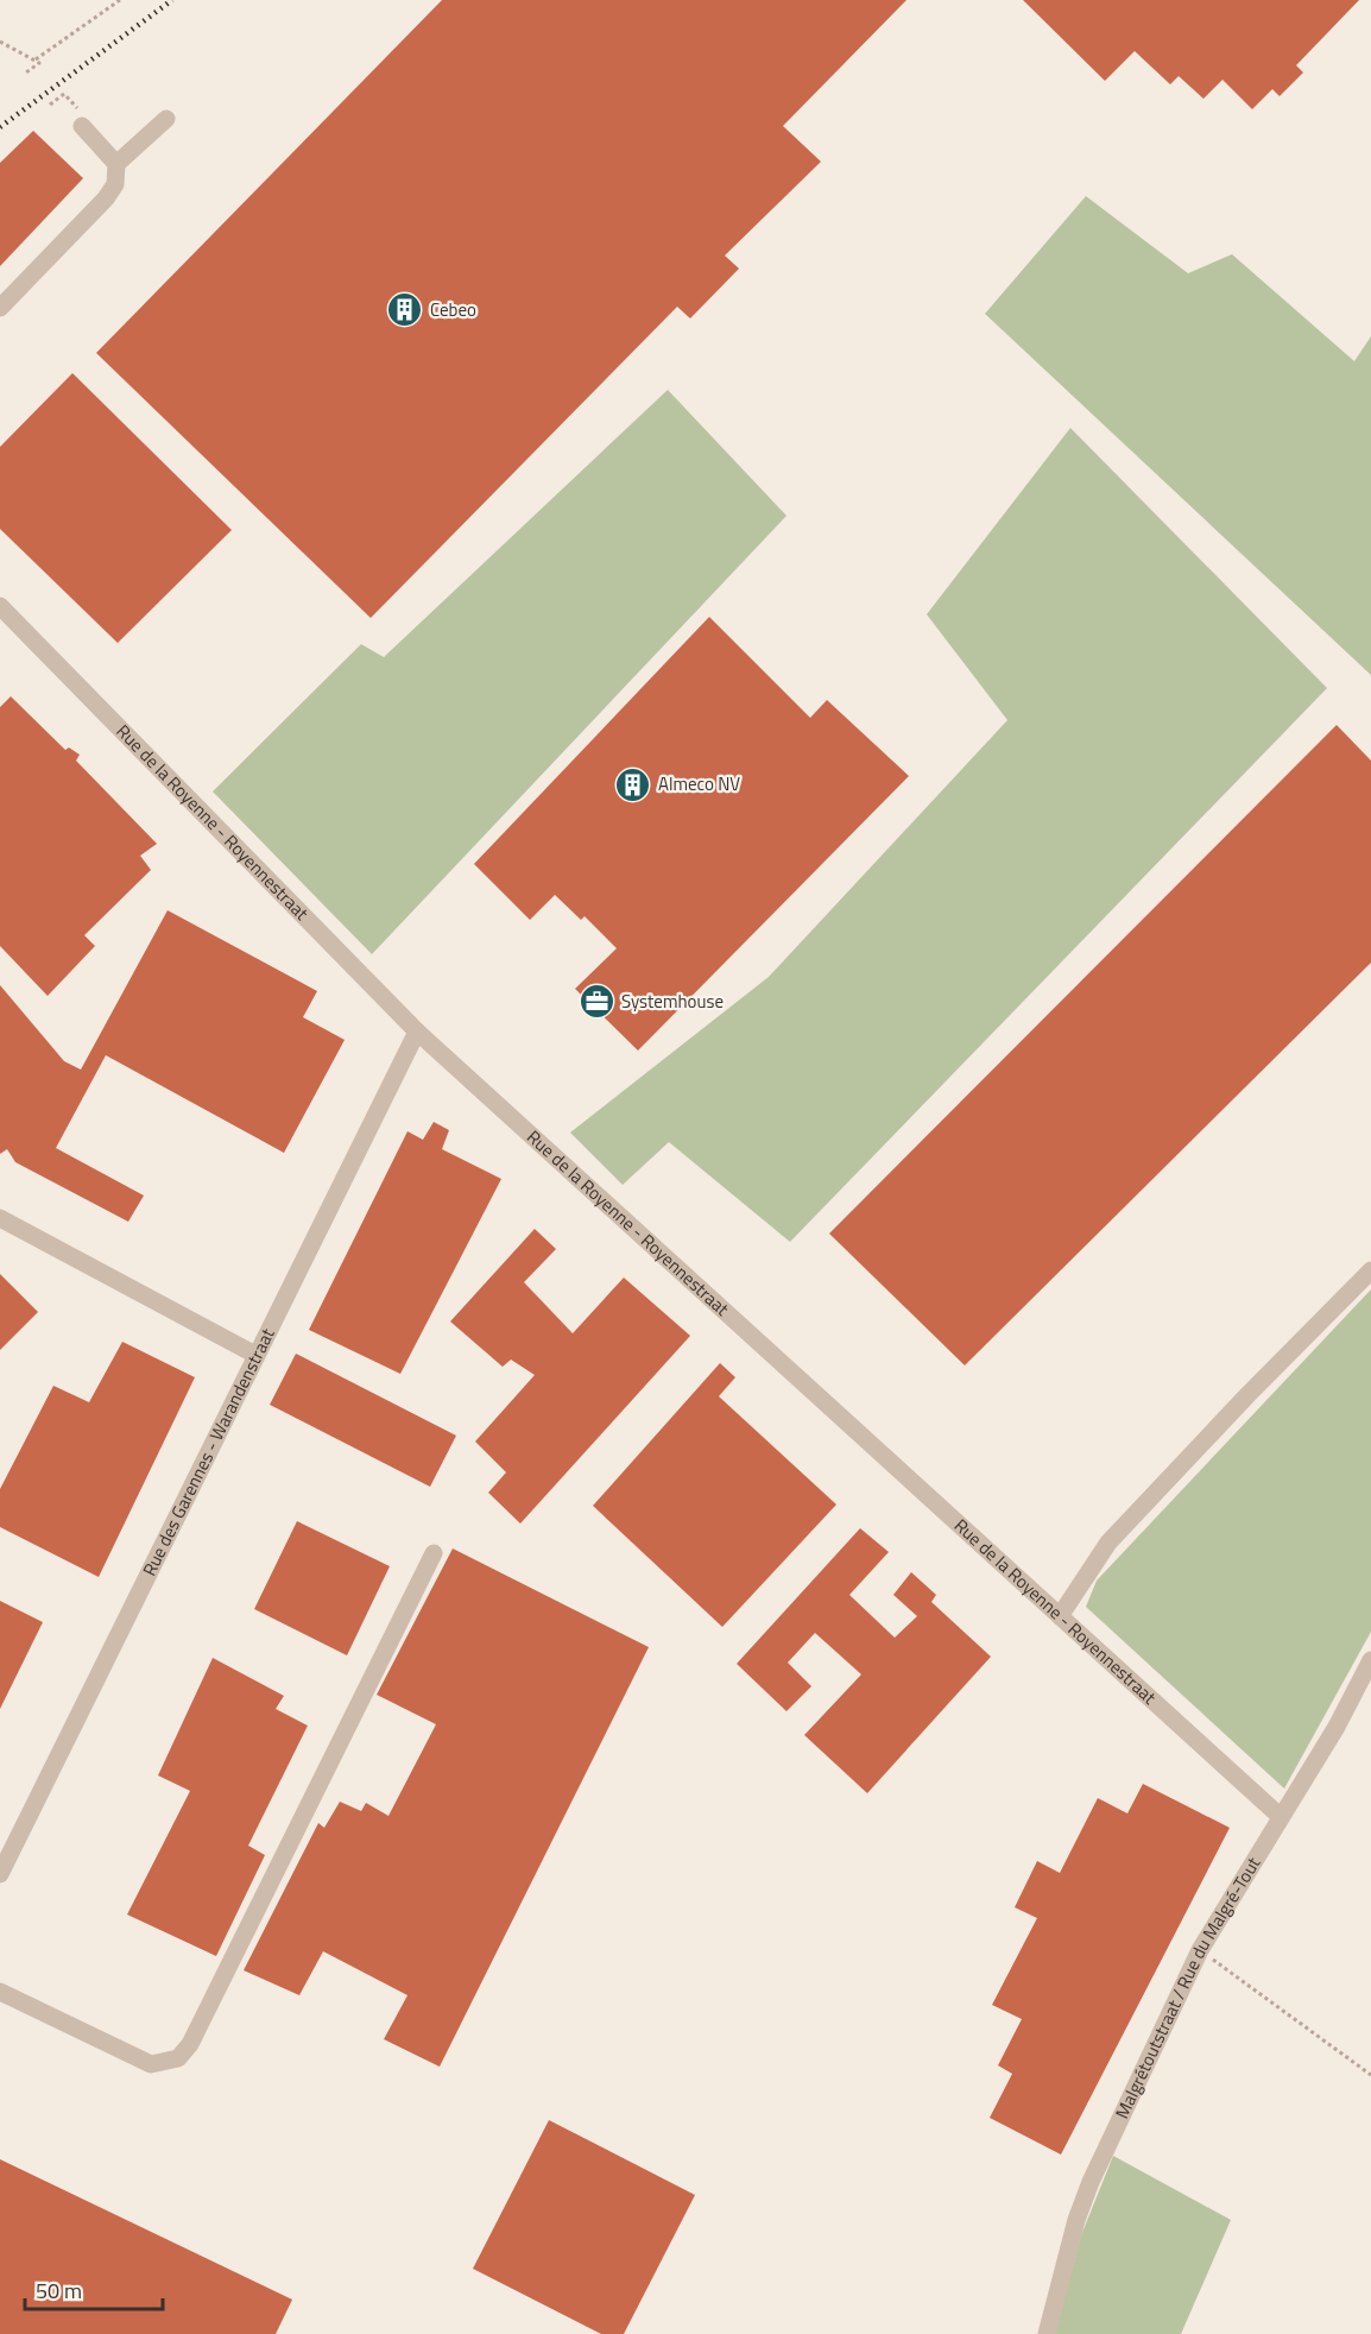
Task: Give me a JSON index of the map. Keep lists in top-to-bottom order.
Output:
{
  "streets": {
    "lane": ["Rue de la Royenne - Royennestraat", "Rue des Garennes - Warandenstraat", "Malgrétoutstraat / Rue du Malgré-Tout"]
  },
  "crossings": [
    ["Rue de la Royenne - Royennestraat", "Rue des Garennes - Warandenstraat"],
    ["Rue de la Royenne - Royennestraat", "Malgrétoutstraat / Rue du Malgré-Tout"]
  ],
  "places": {
    "building": ["Cebeo", "Almeco NV"],
    "office": ["Systemhouse"]
  },
  "scale_bar": "50 m"
}
